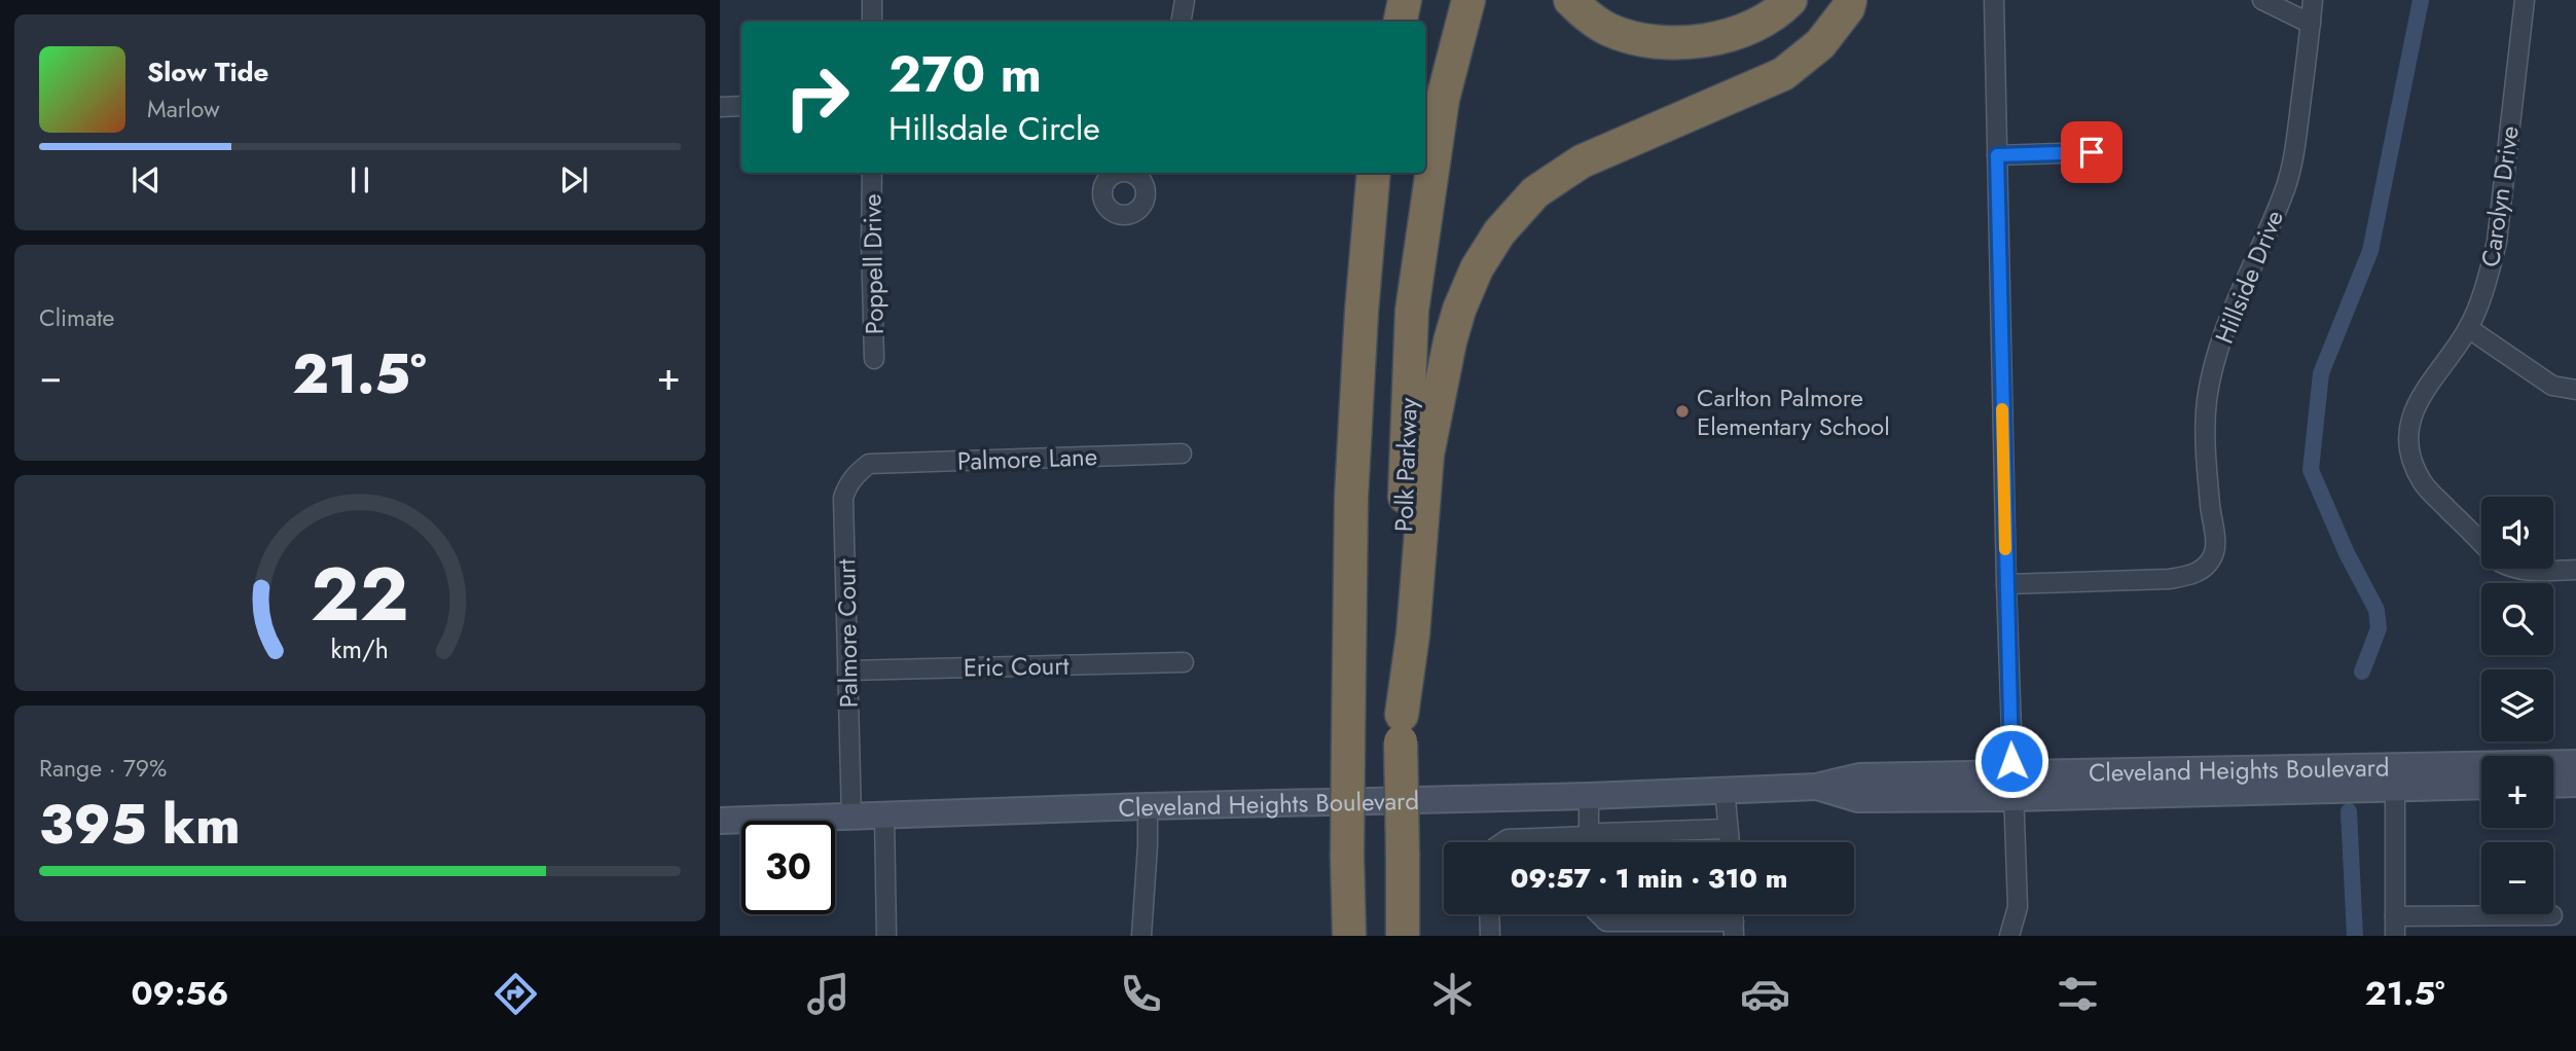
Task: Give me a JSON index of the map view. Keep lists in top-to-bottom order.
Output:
{
  "streets": {
    "highway": ["Polk Parkway"],
    "street": [
      "Carolyn Drive",
      "Poppell Drive",
      "Hillside Drive",
      "Palmore Lane",
      "Palmore Court",
      "Eric Court",
      "Cleveland Heights Boulevard"
    ]
  },
  "crossings": [
    ["Palmore Lane", "Palmore Court"],
    ["Palmore Court", "Eric Court"],
    ["Palmore Court", "Cleveland Heights Boulevard"]
  ],
  "places": ["Carlton Palmore Elementary School"],
  "page": {
    "turn": ["270 m", "Hillsdale Circle"],
    "song": ["Slow Tide", "Marlow"],
    "tile": [
      "Climate",
      ["Range · 79%", "395 km"]
    ],
    "heat": ["−", "21.5°", "+"],
    "map_buttons": ["+", "−"],
    "limit": "30",
    "trip": "09:57 · 1 min · 310 m",
    "tabs": ["09:56", "21.5°"],
    "gauge": ["22", "km/h"]
  }
}
